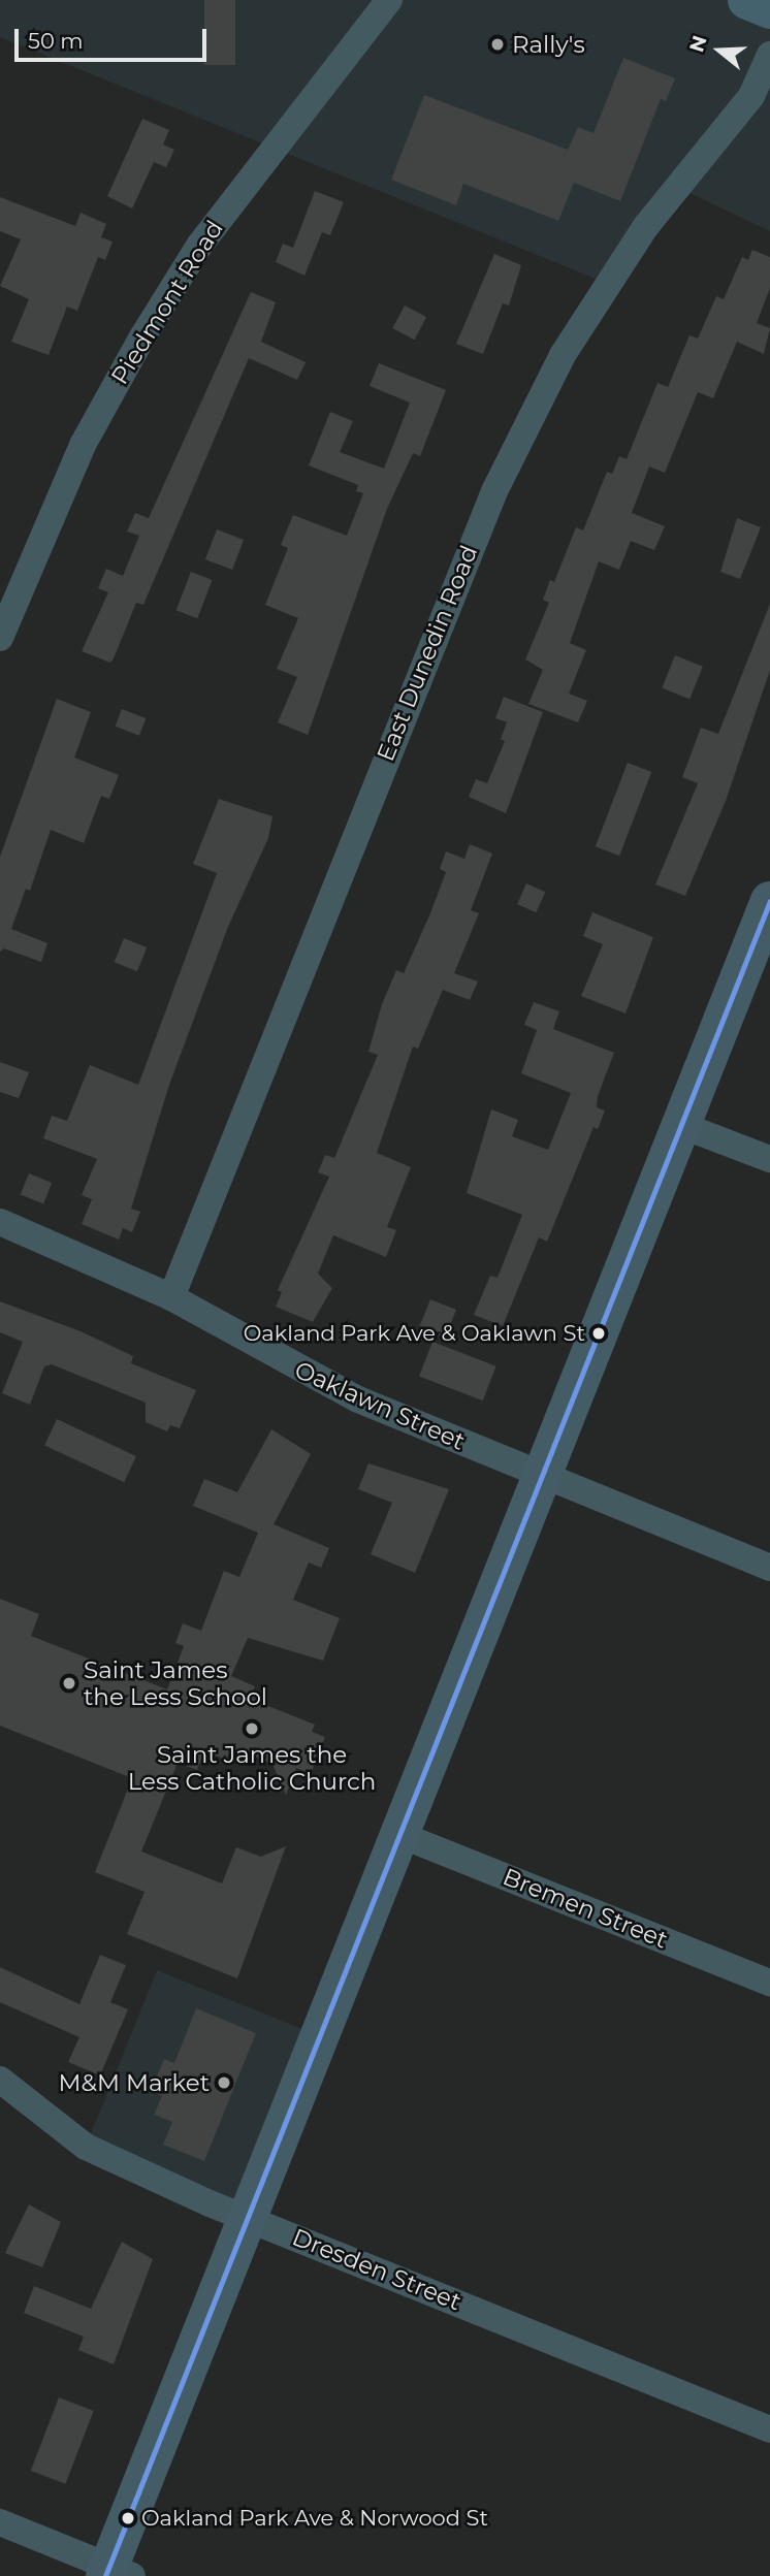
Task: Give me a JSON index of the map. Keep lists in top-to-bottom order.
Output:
{
  "streets": {
    "street": [
      "Piedmont Road",
      "East Dunedin Road",
      "Oaklawn Street",
      "Bremen Street",
      "Dresden Street"
    ]
  },
  "crossings": [
    ["East Dunedin Road", "Oaklawn Street"]
  ],
  "places": [
    "Rally's",
    "Oakland Park Ave & Oaklawn St",
    "Saint James the Less School",
    "Saint James the Less Catholic Church",
    "M&M Market",
    "Oakland Park Ave & Norwood St"
  ],
  "scale_bar": "50 m",
  "north": "left"
}
